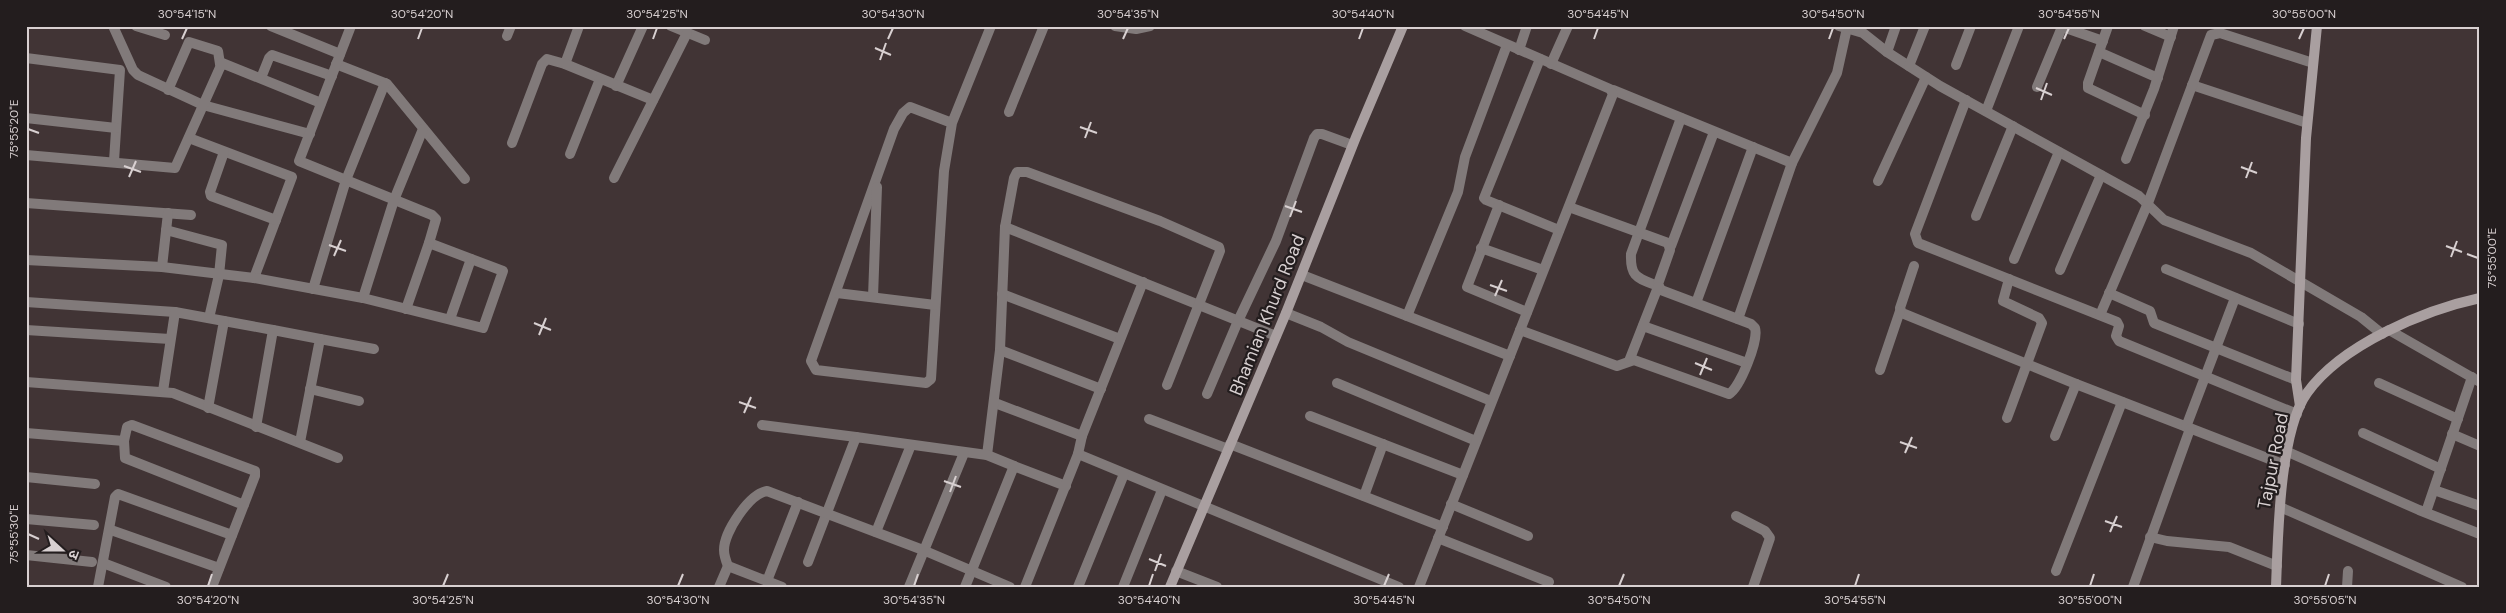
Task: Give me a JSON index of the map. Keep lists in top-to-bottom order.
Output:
{
  "streets": {
    "street": ["Bhamian Khurd Road", "Tajpur Road"]
  },
  "north": "right",
  "coordinates": [
    "30°54'15\"N",
    "30°54'20\"N",
    "30°54'25\"N",
    "30°54'30\"N",
    "30°54'35\"N",
    "30°54'40\"N",
    "30°54'45\"N",
    "30°54'50\"N",
    "30°54'55\"N",
    "30°55'00\"N",
    "75°55'20\"E",
    "75°55'00\"E",
    "75°55'30\"E",
    "30°55'05\"N"
  ]
}
